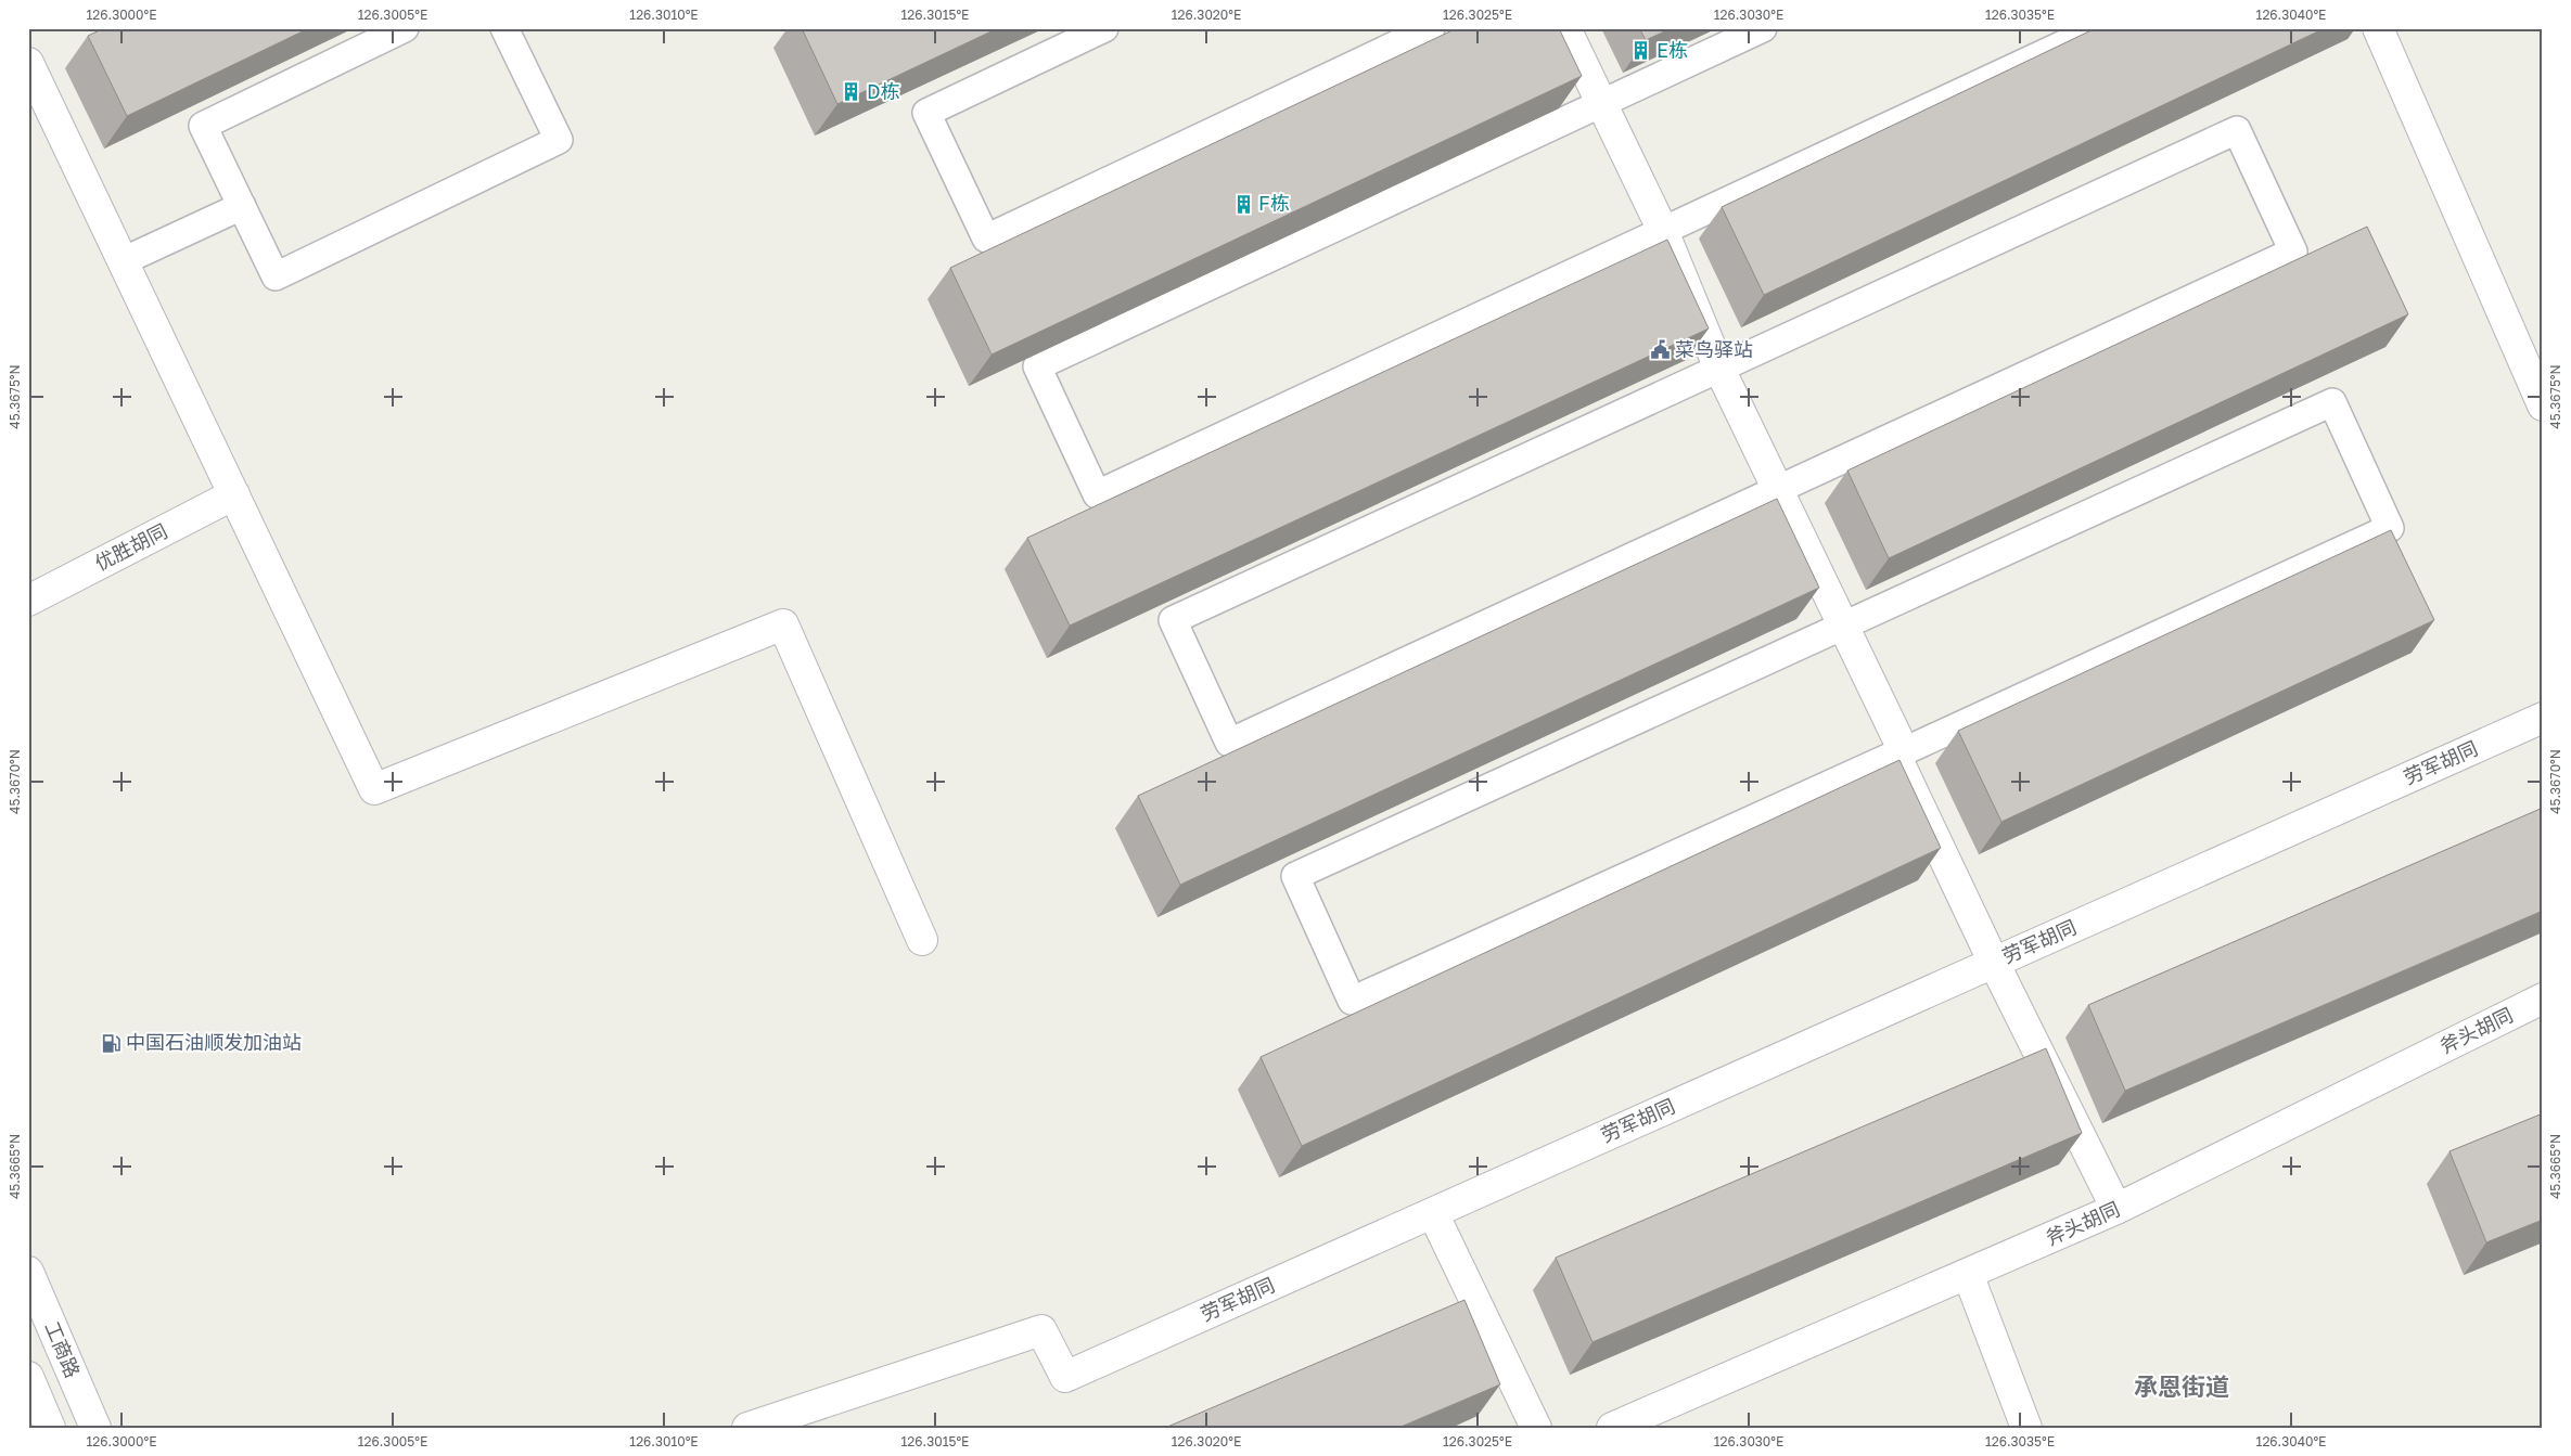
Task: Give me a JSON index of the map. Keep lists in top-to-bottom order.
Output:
{
  "streets": {
    "street": [
      "优胜胡同",
      "劳军胡同",
      "斧头胡同",
      "工商路"
    ]
  },
  "districts": ["承恩街道"],
  "places": {
    "building": ["E栋", "D栋", "F栋"],
    "public building": ["菜鸟驿站"],
    "fuel station": ["中国石油顺发加油站"]
  },
  "coordinates": [
    "126.3000°E",
    "126.3005°E",
    "126.3010°E",
    "126.3015°E",
    "126.3020°E",
    "126.3025°E",
    "126.3030°E",
    "126.3035°E",
    "126.3040°E",
    "45.3675°N",
    "45.3670°N",
    "45.3665°N"
  ]
}
